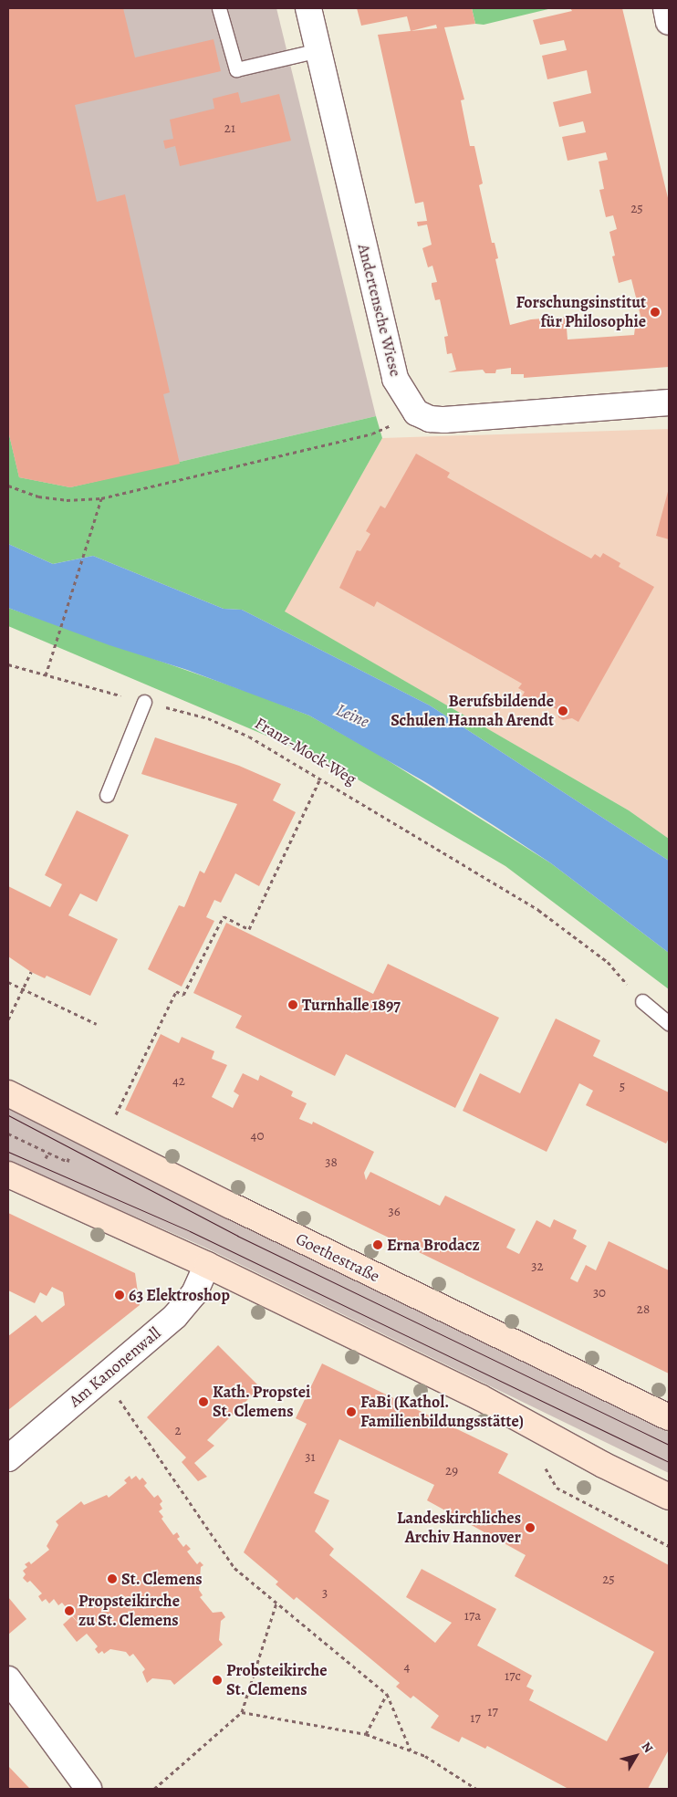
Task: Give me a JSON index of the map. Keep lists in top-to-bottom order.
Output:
{
  "streets": {
    "street": ["Andertensche Wiese", "Goethestraße", "Am Kanonenwall"],
    "path": ["Franz-Mock-Weg"]
  },
  "water": ["Leine"],
  "places": [
    "Forschungsinstitut für Philosophie",
    "Berufsbildende Schulen Hannah Arendt",
    "Turnhalle 1897",
    "Erna Brodacz",
    "63 Elektroshop",
    "Kath. Propstei St. Clemens",
    "FaBi (Kathol. Familienbildungsstätte)",
    "Landeskirchliches Archiv Hannover",
    "St. Clemens",
    "Propsteikirche zu St. Clemens",
    "Probsteikirche St. Clemens"
  ],
  "house_numbers": [
    "21",
    "25",
    "42",
    "5",
    "40",
    "38",
    "36",
    "32",
    "30",
    "28",
    "2",
    "31",
    "29",
    "25",
    "3",
    "17a",
    "4",
    "17c",
    "17",
    "17"
  ],
  "north": "top right"
}
